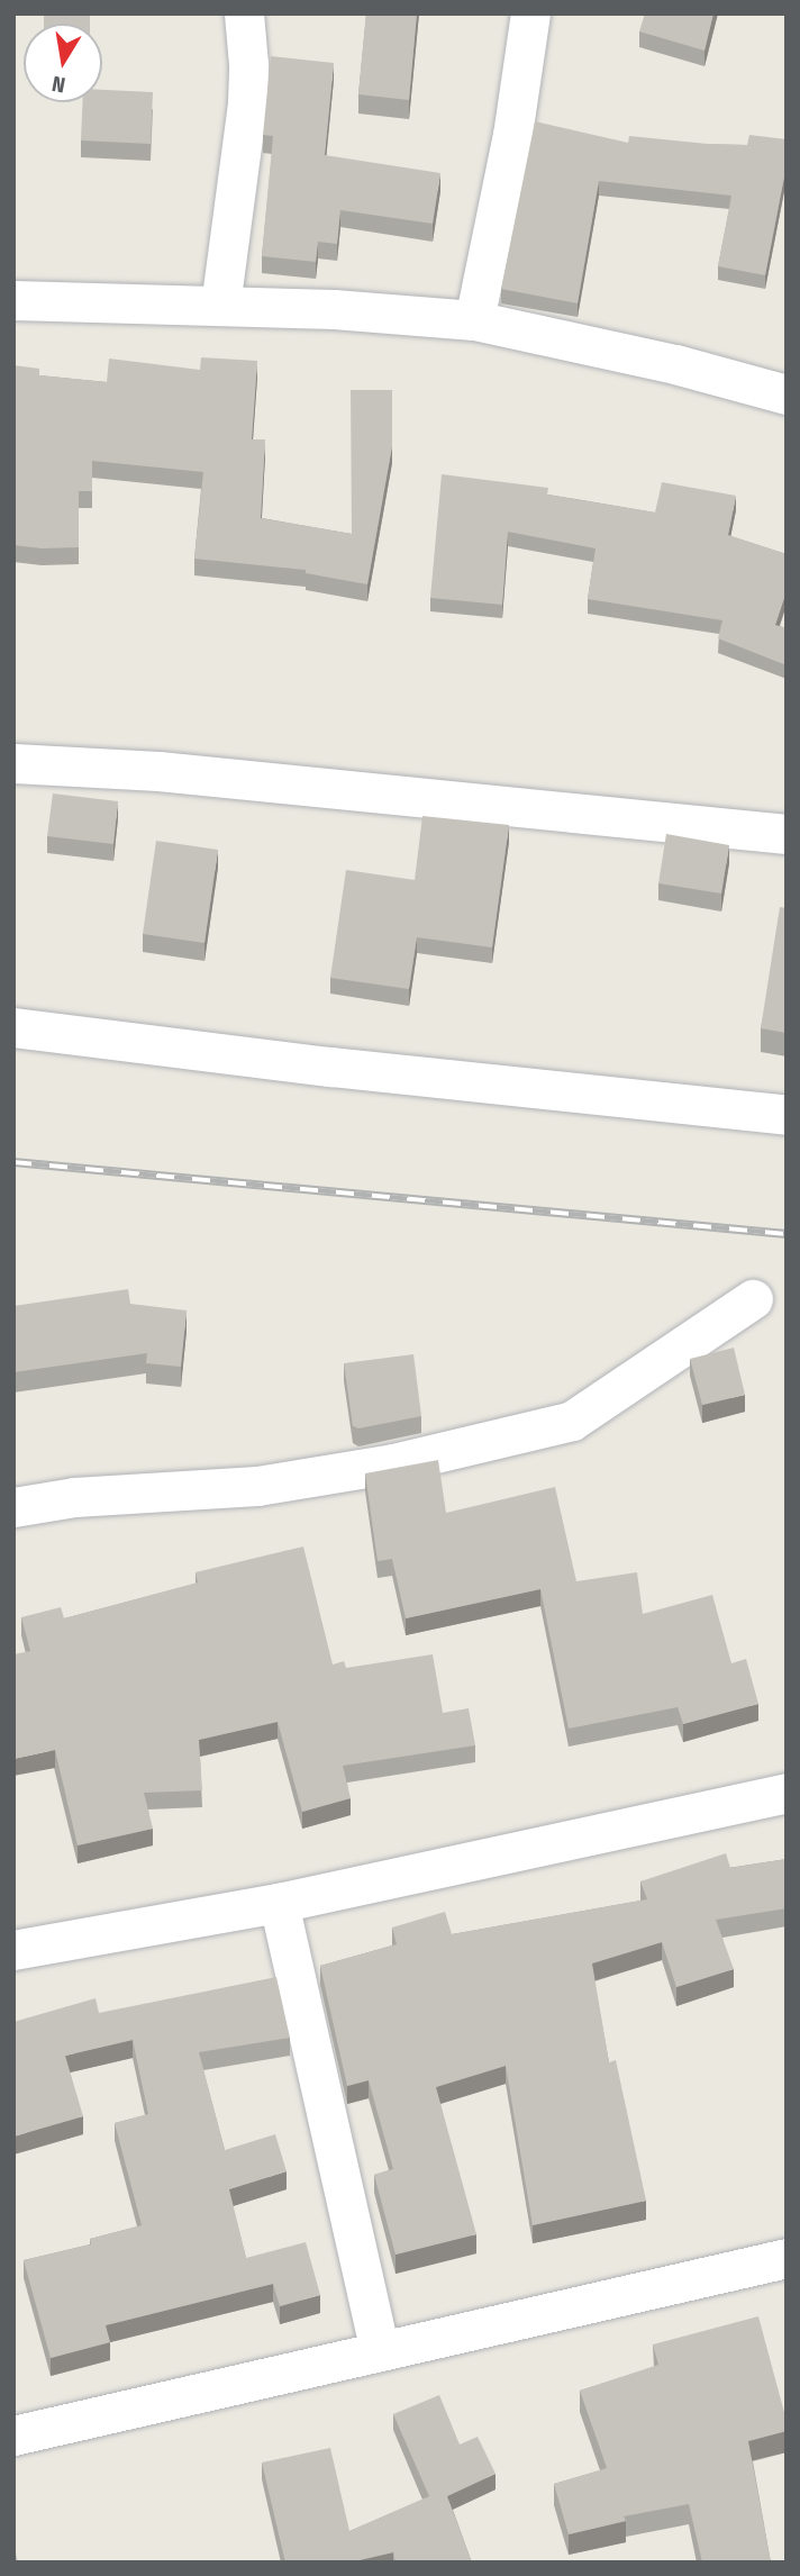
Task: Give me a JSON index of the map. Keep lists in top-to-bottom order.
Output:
{
  "north": "bottom"
}
